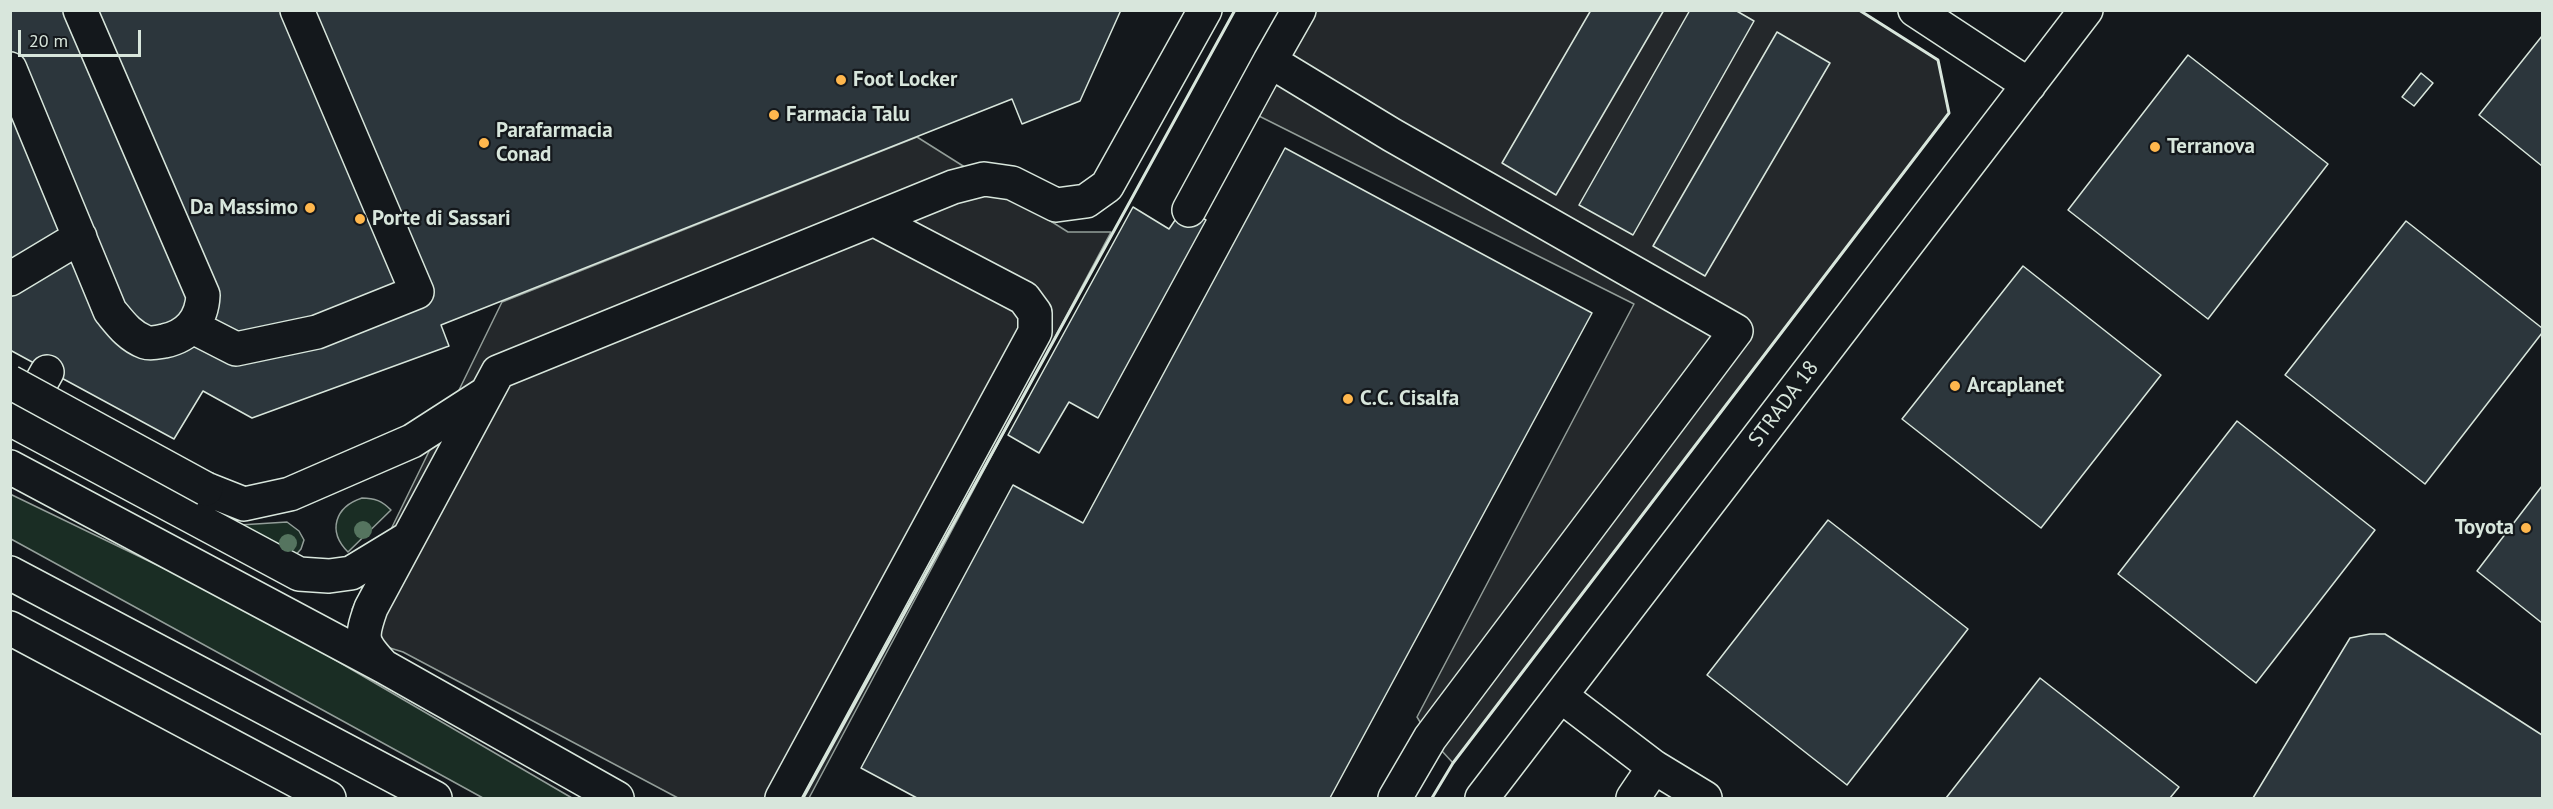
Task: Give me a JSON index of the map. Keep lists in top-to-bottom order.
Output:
{
  "streets": {
    "main road": ["STRADA 18"]
  },
  "places": [
    "Foot Locker",
    "Farmacia Talu",
    "Parafarmacia Conad",
    "Terranova",
    "Da Massimo",
    "Porte di Sassari",
    "Arcaplanet",
    "C.C. Cisalfa",
    "Toyota"
  ],
  "scale_bar": "20 m"
}
